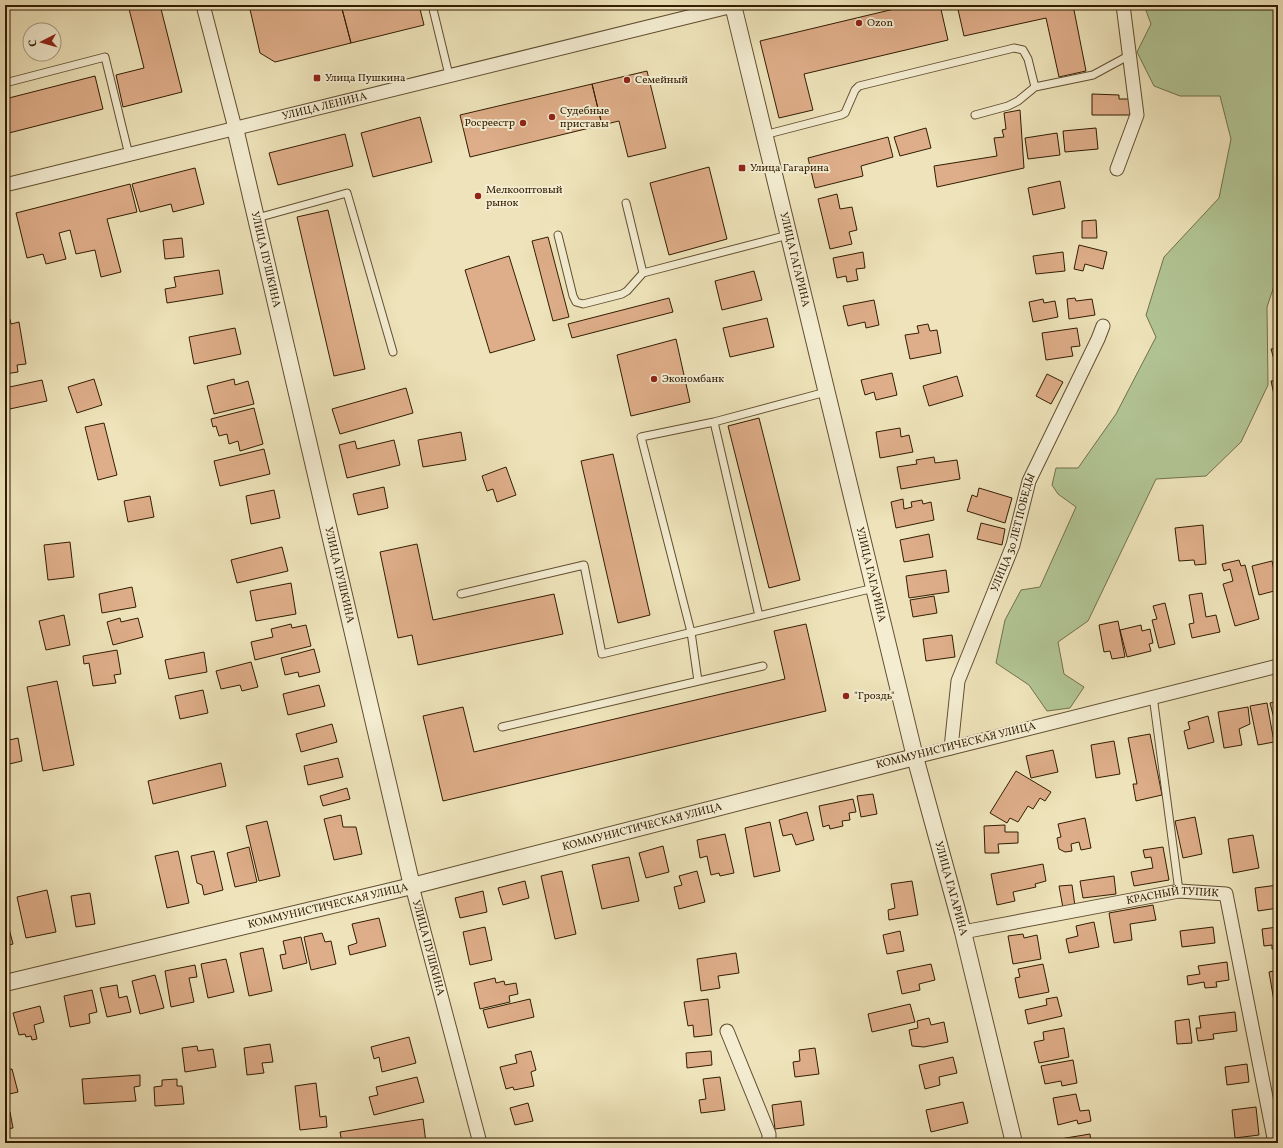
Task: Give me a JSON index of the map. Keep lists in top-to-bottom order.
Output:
{
  "streets": {
    "street": [
      "УЛИЦА ЛЕНИНА",
      "УЛИЦА ПУШКИНА",
      "УЛИЦА ГАГАРИНА",
      "УЛИЦА 30 ЛЕТ ПОБЕДЫ",
      "КОММУНИСТИЧЕСКАЯ УЛИЦА",
      "КРАСНЫЙ ТУПИК"
    ]
  },
  "crossings": [
    ["УЛИЦА ЛЕНИНА", "УЛИЦА ПУШКИНА"],
    ["УЛИЦА ЛЕНИНА", "УЛИЦА ГАГАРИНА"],
    ["УЛИЦА ПУШКИНА", "КОММУНИСТИЧЕСКАЯ УЛИЦА"],
    ["УЛИЦА ГАГАРИНА", "КОММУНИСТИЧЕСКАЯ УЛИЦА"],
    ["УЛИЦА ГАГАРИНА", "КРАСНЫЙ ТУПИК"],
    ["УЛИЦА 30 ЛЕТ ПОБЕДЫ", "КОММУНИСТИЧЕСКАЯ УЛИЦА"]
  ],
  "places": {
    "other": [
      "Ozon",
      "Семейный",
      "Судебные приставы",
      "Росреестр",
      "Мелкооптовый рынок",
      "Экономбанк",
      "\"Гроздь\""
    ],
    "transit": ["Улица Пушкина", "Улица Гагарина"]
  },
  "north": "left"
}
